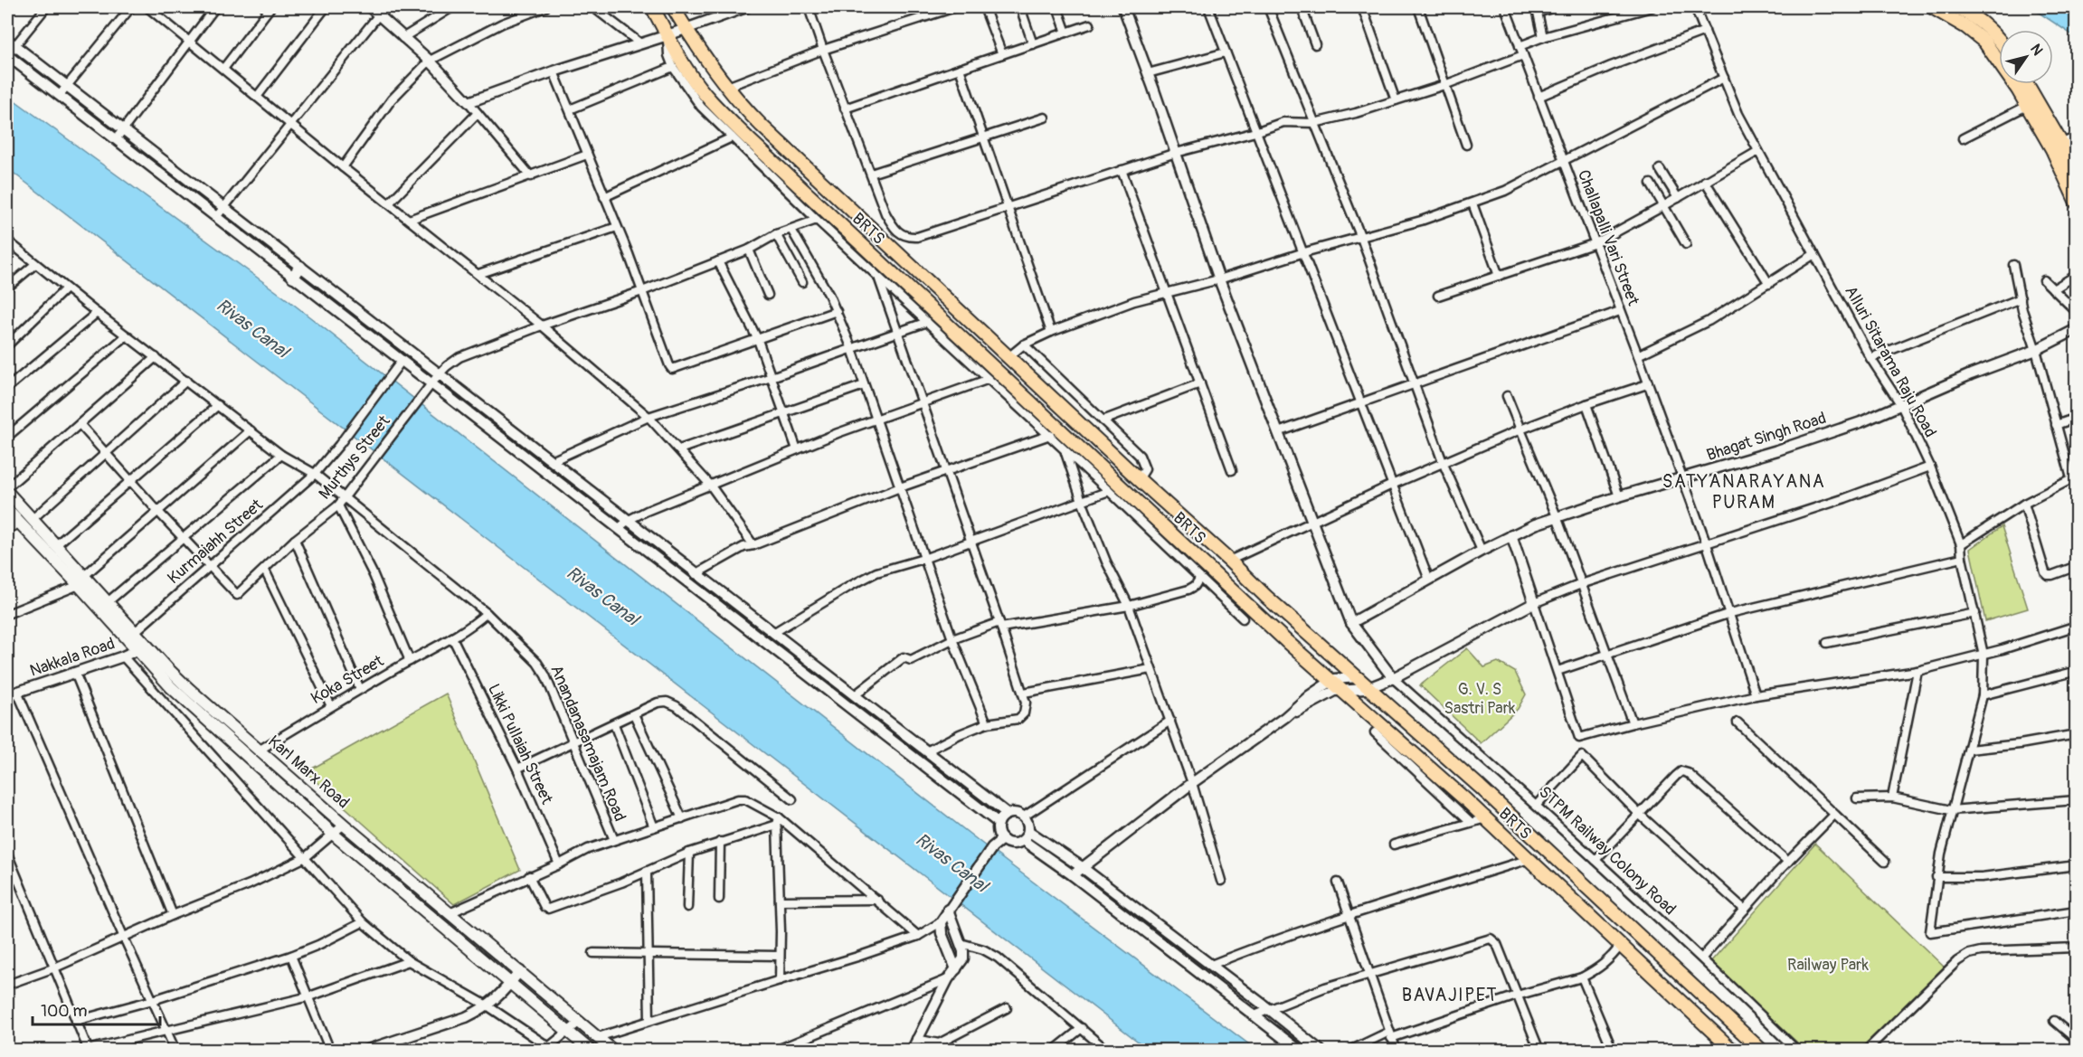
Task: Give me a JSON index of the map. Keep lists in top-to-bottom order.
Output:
{
  "streets": {
    "main road": ["BRTS", "Karl Marx Road"],
    "street": [
      "Challapalli Vari Street",
      "Alluri Sitarama Raju Road",
      "Bhagat Singh Road",
      "Murthys Street",
      "Kurmaiahh Street",
      "Nakkala Road",
      "Koka Street",
      "Anandanasamajam Road",
      "Likki Pullaiah Street",
      "STPM Railway Colony Road"
    ]
  },
  "crossings": [
    ["Challapalli Vari Street", "Bhagat Singh Road"],
    ["Alluri Sitarama Raju Road", "Bhagat Singh Road"],
    ["Murthys Street", "Kurmaiahh Street"],
    ["Murthys Street", "Anandanasamajam Road"],
    ["Kurmaiahh Street", "Anandanasamajam Road"],
    ["Kurmaiahh Street", "Karl Marx Road"],
    ["Nakkala Road", "Karl Marx Road"],
    ["Koka Street", "Anandanasamajam Road"],
    ["Koka Street", "Likki Pullaiah Street"],
    ["Koka Street", "Karl Marx Road"]
  ],
  "districts": ["SATYANARAYANA PURAM", "BAVAJIPET"],
  "water": ["Rivas Canal"],
  "parks": ["G. V. S Sastri Park", "Railway Park"],
  "scale_bar": "100 m",
  "north": "top right"
}
